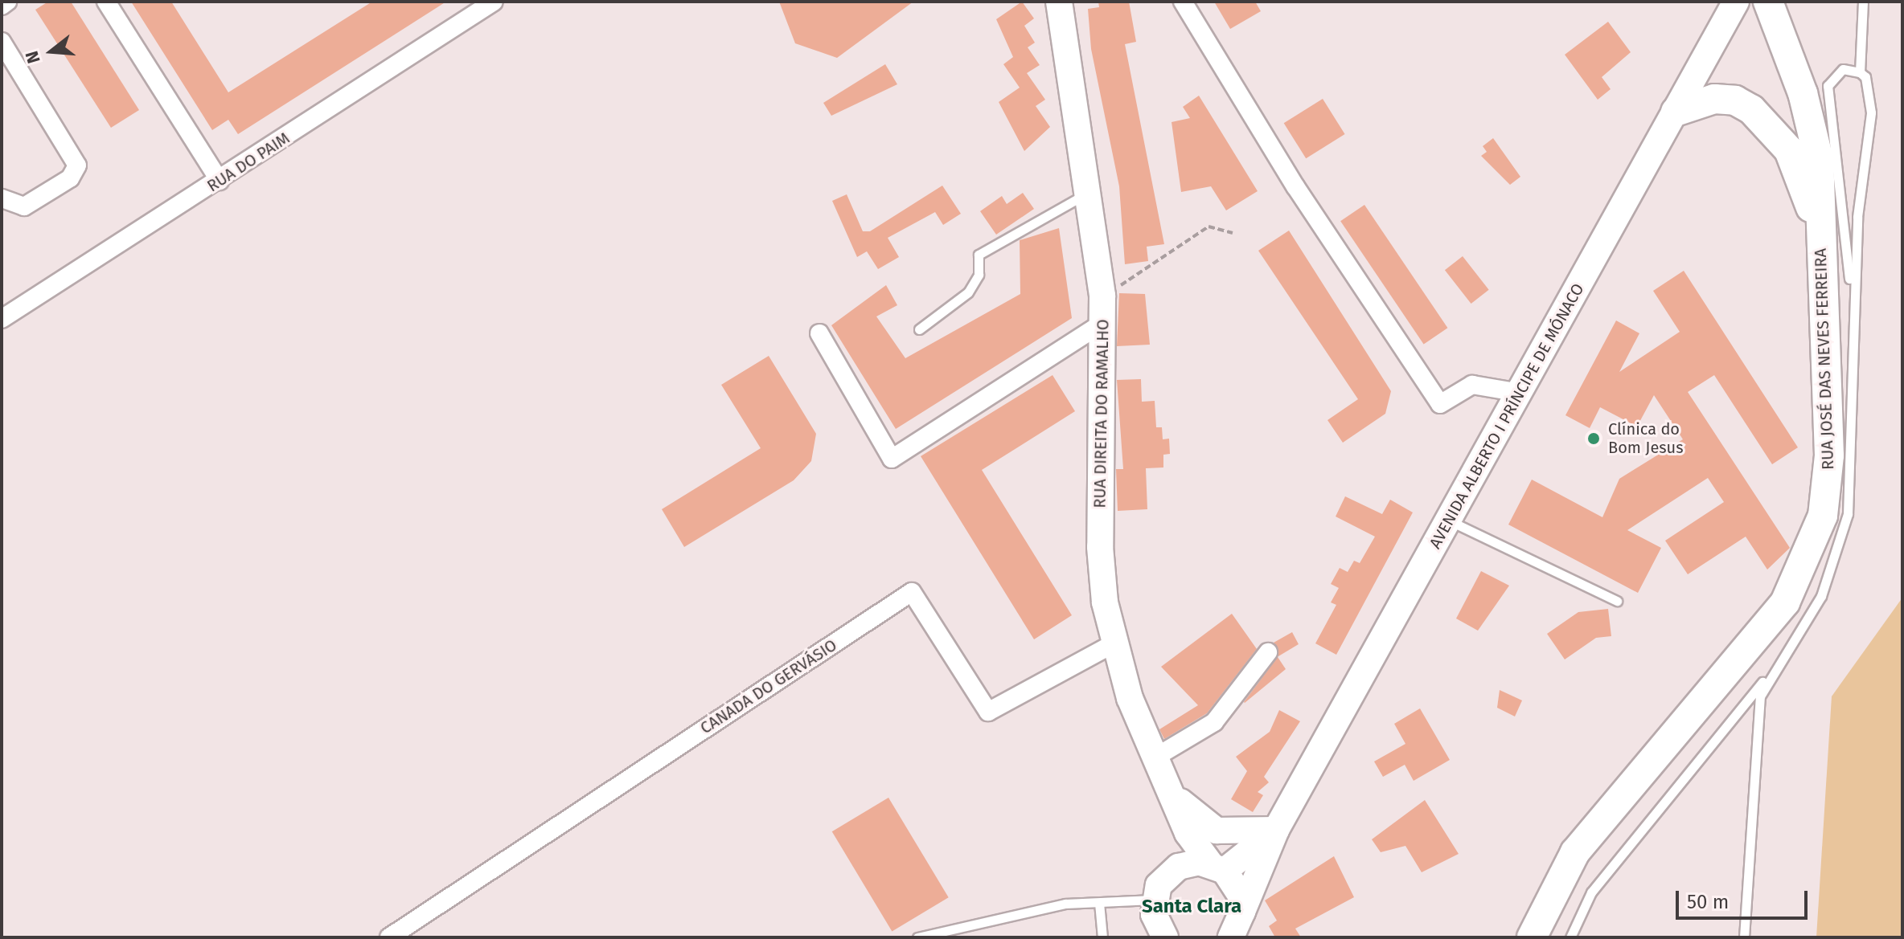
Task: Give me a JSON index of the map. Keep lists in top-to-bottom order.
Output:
{
  "streets": {
    "main road": ["RUA JOSÉ DAS NEVES FERREIRA", "RUA DIREITA DO RAMALHO", "AVENIDA ALBERTO I PRÍNCIPE DE MÓNACO"],
    "street": ["RUA DO PAIM", "CANADA DO GERVÁSIO"]
  },
  "crossings": [
    ["RUA DIREITA DO RAMALHO", "AVENIDA ALBERTO I PRÍNCIPE DE MÓNACO"],
    ["RUA DIREITA DO RAMALHO", "CANADA DO GERVÁSIO"]
  ],
  "districts": ["Santa Clara"],
  "places": ["Clínica do Bom Jesus"],
  "scale_bar": "50 m",
  "north": "left"
}
